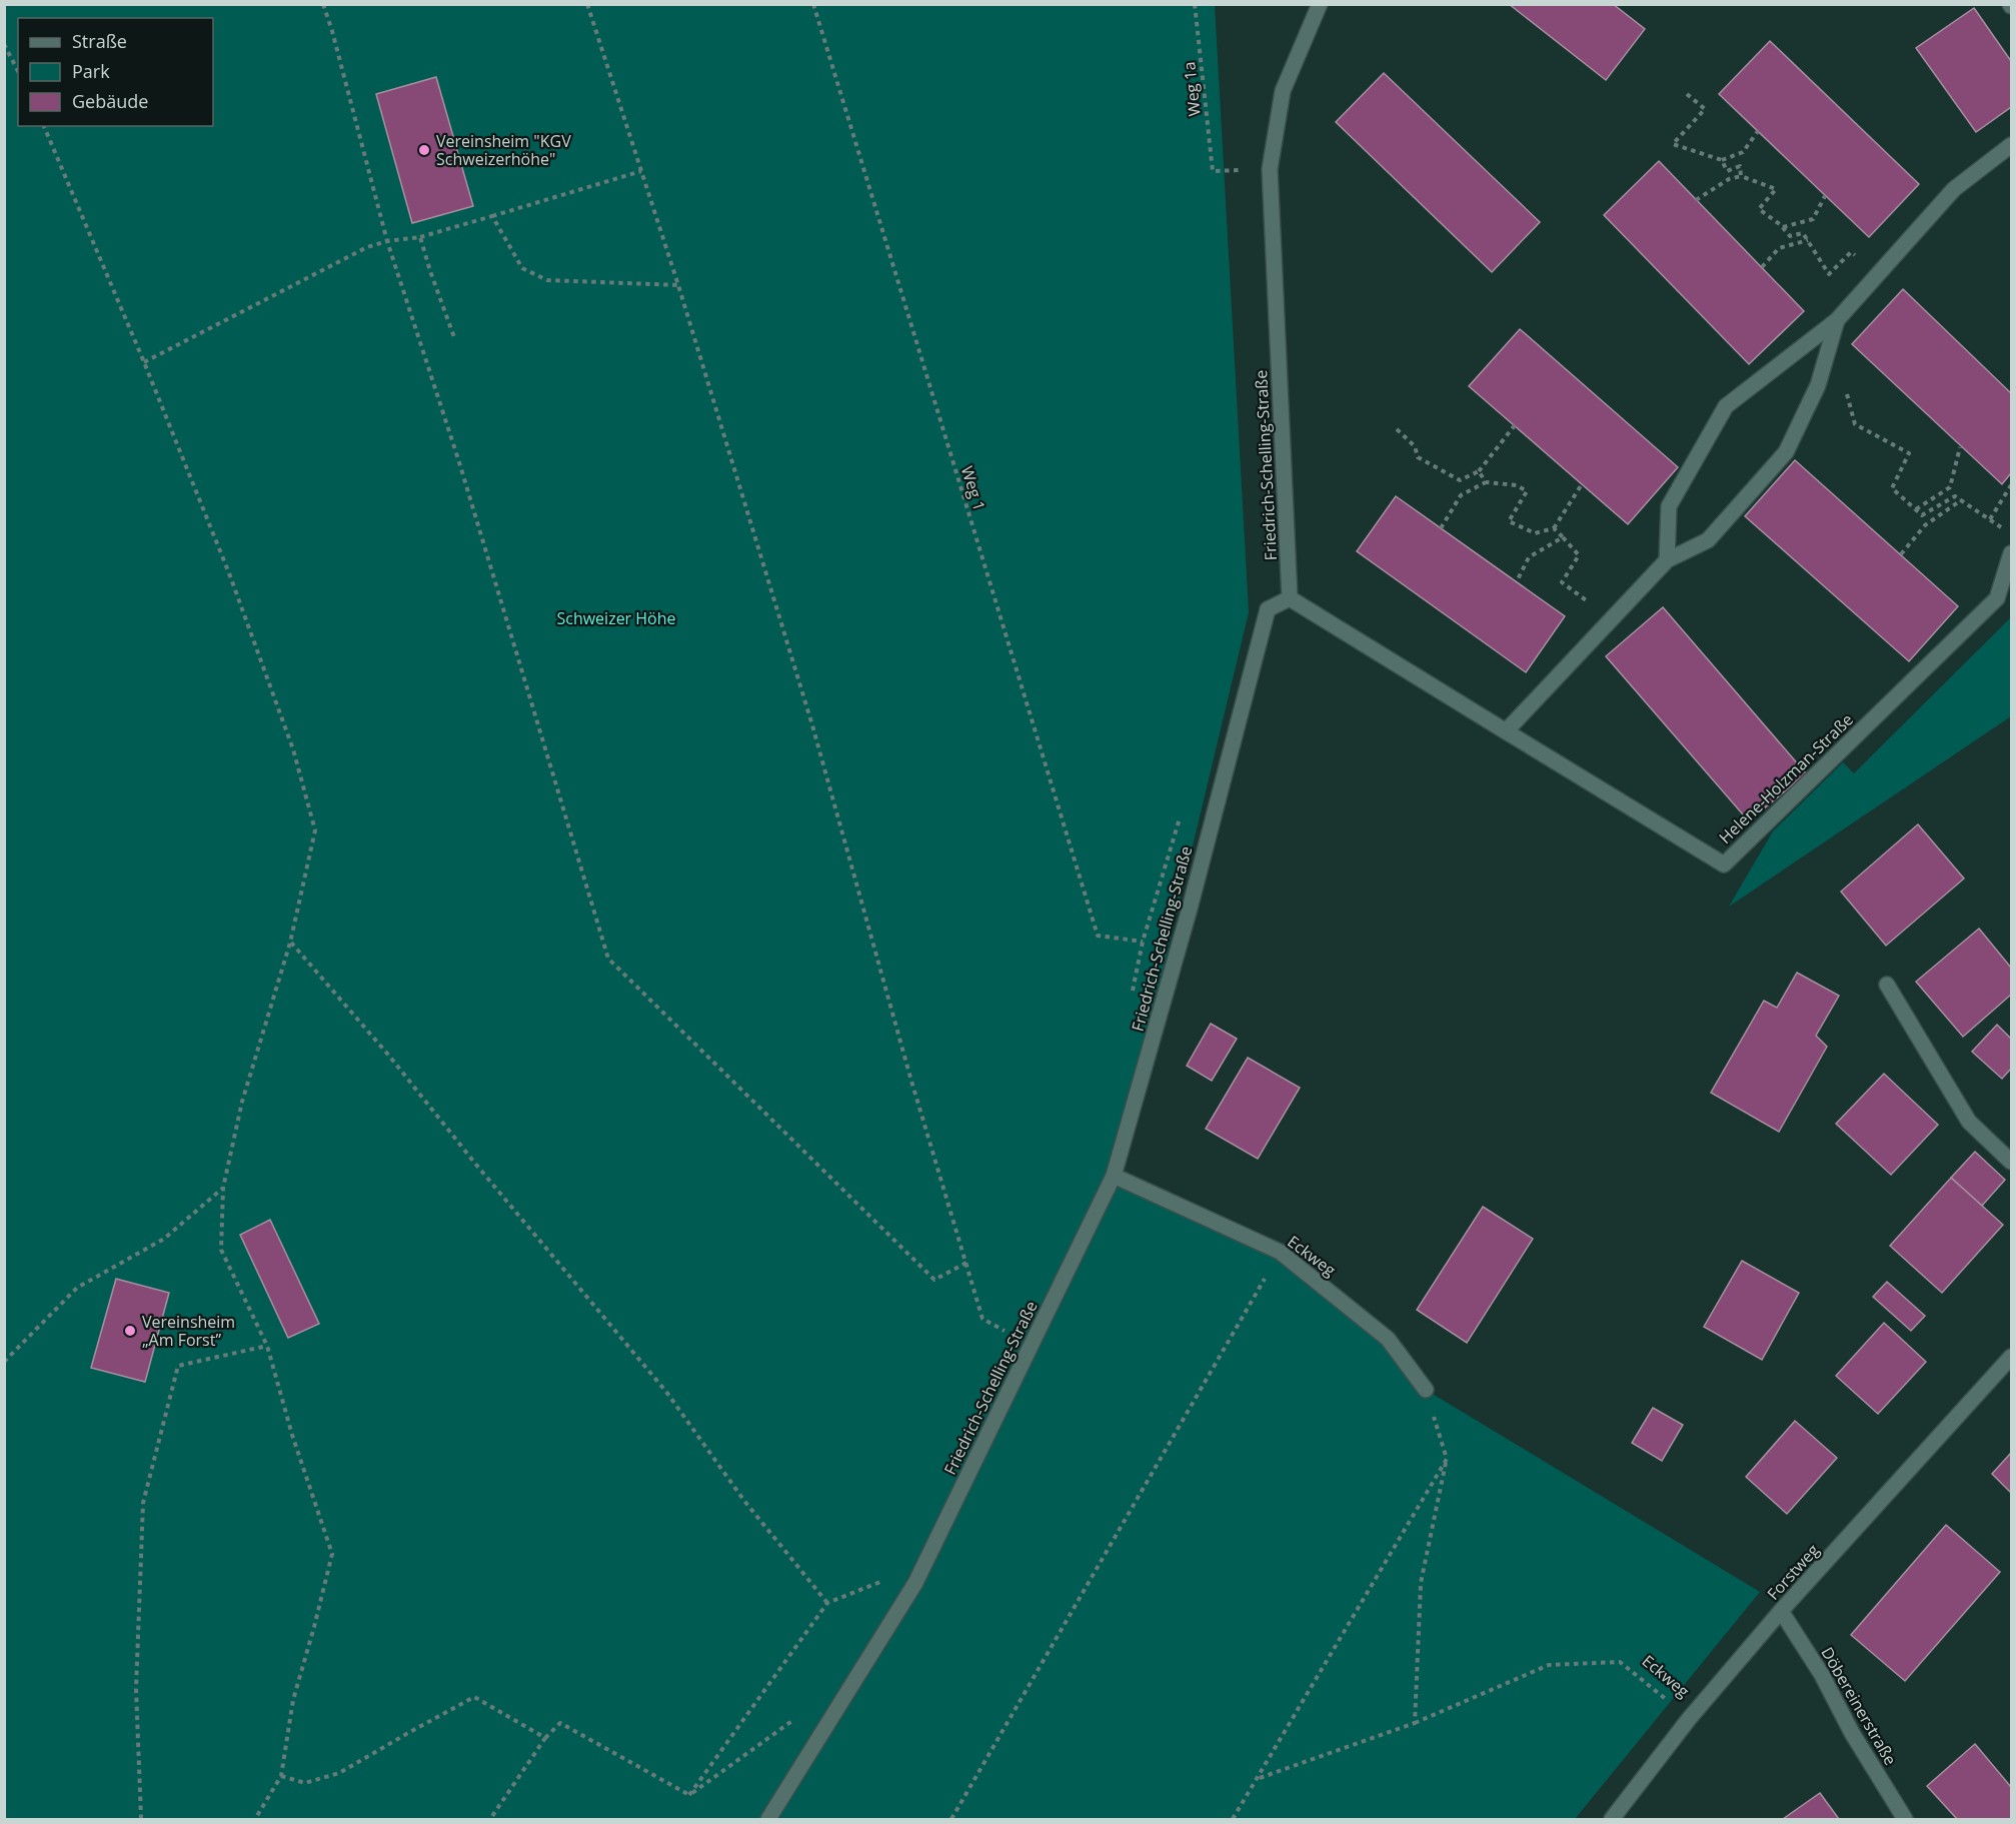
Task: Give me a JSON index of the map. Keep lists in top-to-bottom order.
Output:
{
  "streets": {
    "street": [
      "Friedrich-Schelling-Straße",
      "Helene-Holzman-Straße",
      "Eckweg",
      "Forstweg",
      "Döbereinerstraße"
    ],
    "path": ["Weg 1a", "Weg 1"]
  },
  "crossings": [
    ["Friedrich-Schelling-Straße", "Helene-Holzman-Straße"],
    ["Friedrich-Schelling-Straße", "Eckweg"],
    ["Eckweg", "Forstweg"],
    ["Forstweg", "Döbereinerstraße"]
  ],
  "parks": ["Schweizer Höhe"],
  "places": ["Vereinsheim \"KGV Schweizerhöhe\"", "Vereinsheim „Am Forst”"],
  "legend": ["Straße", "Park", "Gebäude"]
}
